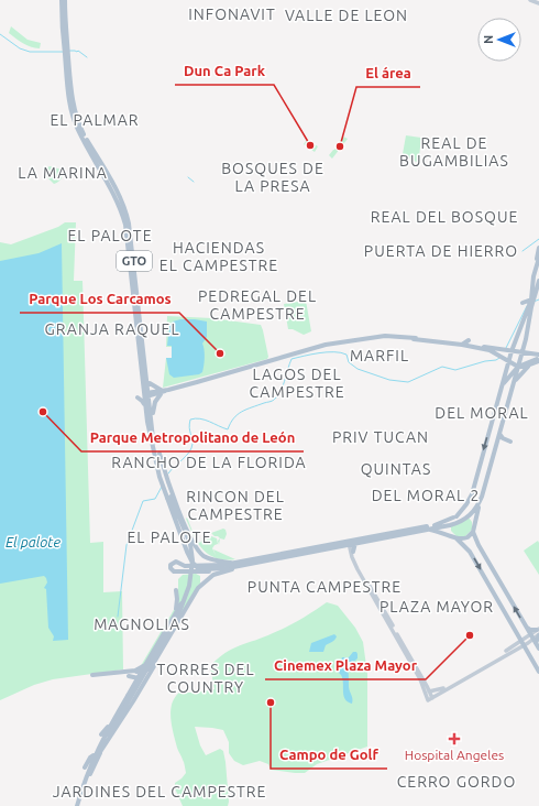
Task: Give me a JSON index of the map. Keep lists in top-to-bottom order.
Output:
{
  "streets": {
    "main road": ["GTO"]
  },
  "districts": [
    "INFONAVIT",
    "VALLE DE LEON",
    "EL PALMAR",
    "REAL DE BUGAMBILIAS",
    "BOSQUES DE LA PRESA",
    "LA MARINA",
    "REAL DEL BOSQUE",
    "EL PALOTE",
    "HACIENDAS EL CAMPESTRE",
    "PUERTA DE HIERRO",
    "PEDREGAL DEL CAMPESTRE",
    "GRANJA RAQUEL",
    "MARFIL",
    "LAGOS DEL CAMPESTRE",
    "DEL MORAL",
    "PRIV TUCAN",
    "RANCHO DE LA FLORIDA",
    "QUINTAS",
    "DEL MORAL 2",
    "RINCON DEL CAMPESTRE",
    "EL PALOTE",
    "PUNTA CAMPESTRE",
    "PLAZA MAYOR",
    "MAGNOLIAS",
    "TORRES DEL COUNTRY",
    "CERRO GORDO",
    "JARDINES DEL CAMPESTRE"
  ],
  "water": ["El palote"],
  "places": {
    "other": [
      "Dun Ca Park",
      "El área",
      "Parque Los Carcamos",
      "Parque Metropolitano de León",
      "Cinemex Plaza Mayor",
      "Campo de Golf"
    ],
    "health": ["Hospital Angeles"]
  },
  "north": "left"
}
